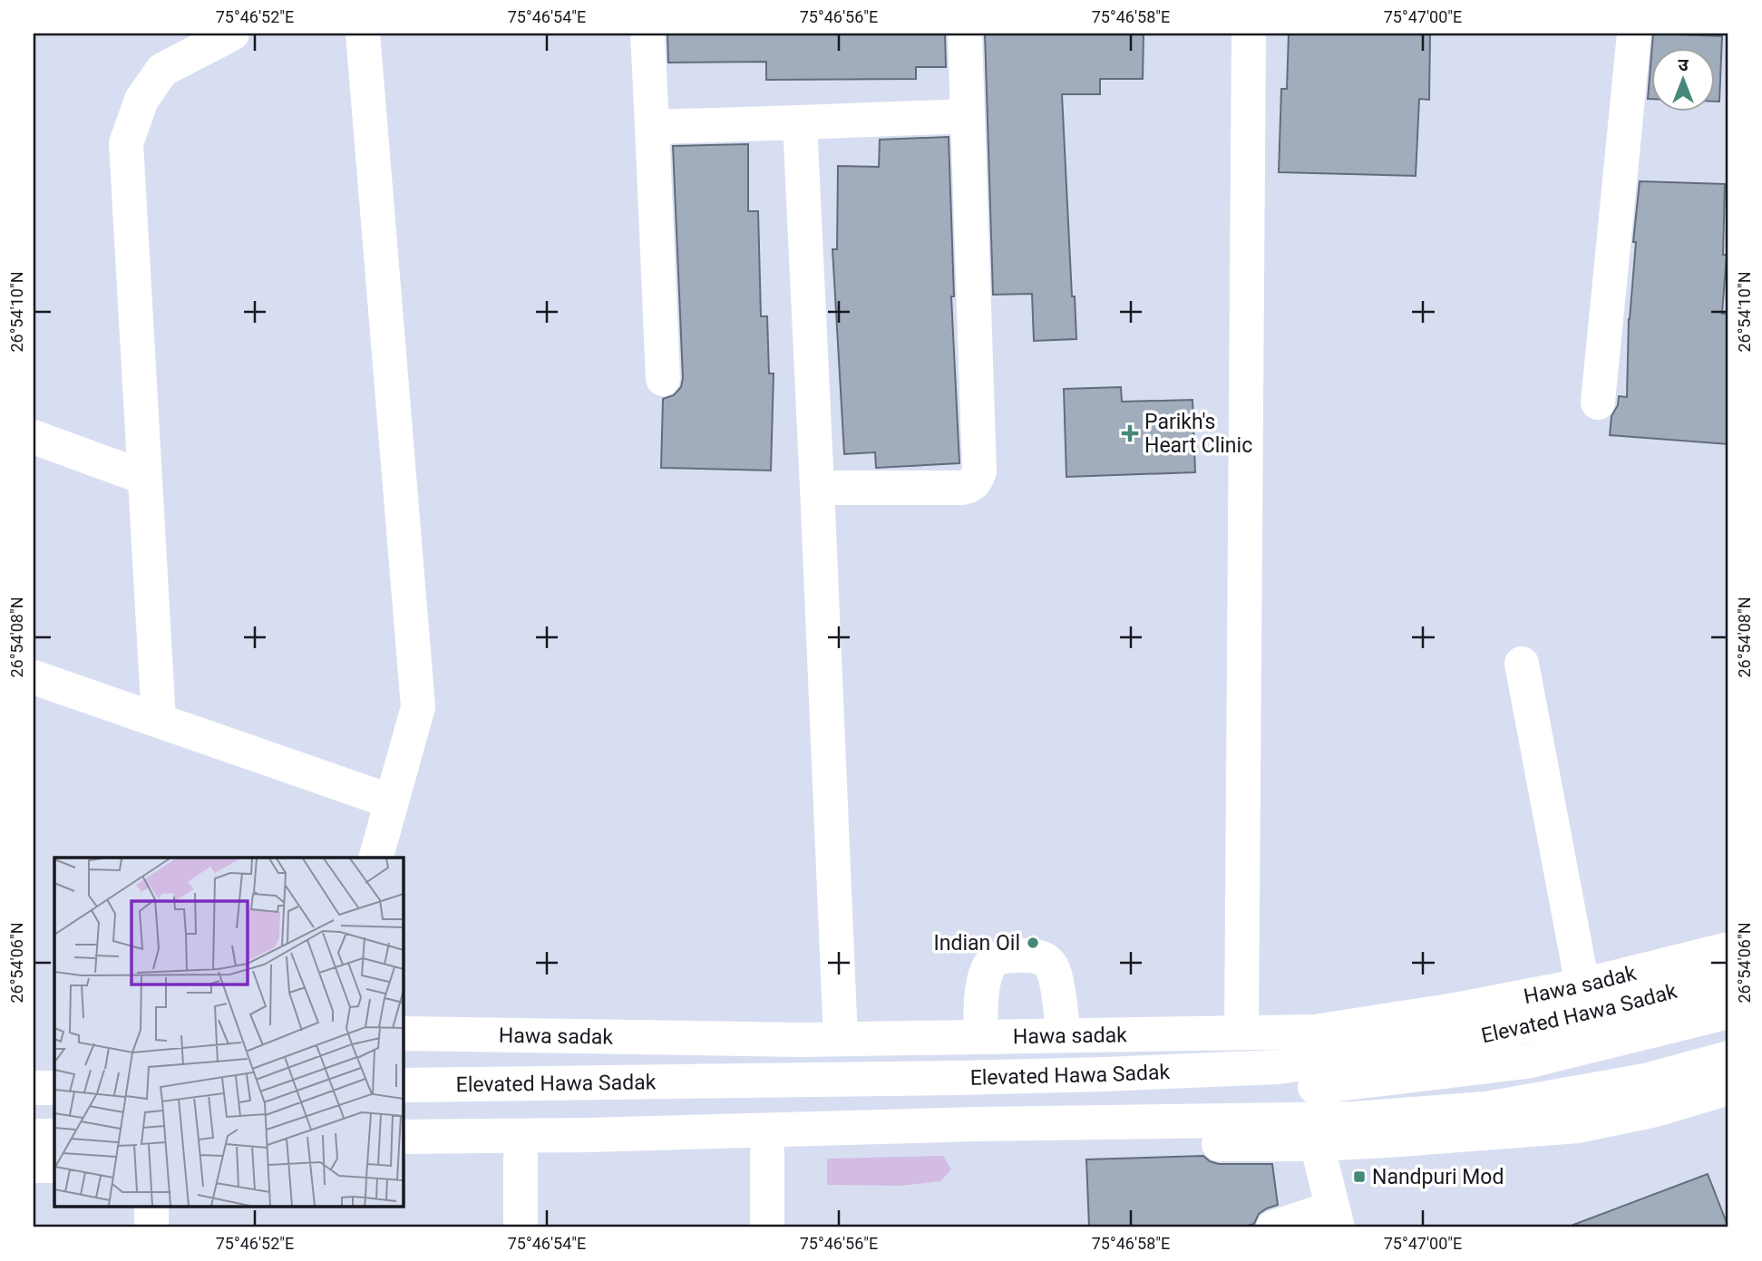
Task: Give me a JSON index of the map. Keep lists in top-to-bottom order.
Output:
{
  "streets": {
    "street": ["Hawa sadak", "Elevated Hawa Sadak"]
  },
  "places": {
    "health": ["Parikh's Heart Clinic"],
    "other": ["Indian Oil"],
    "transit": ["Nandpuri Mod"]
  },
  "north": "top",
  "coordinates": [
    "75°46'52\"E",
    "75°46'54\"E",
    "75°46'56\"E",
    "75°46'58\"E",
    "75°47'00\"E",
    "26°54'10\"N",
    "26°54'08\"N",
    "26°54'06\"N"
  ]
}
